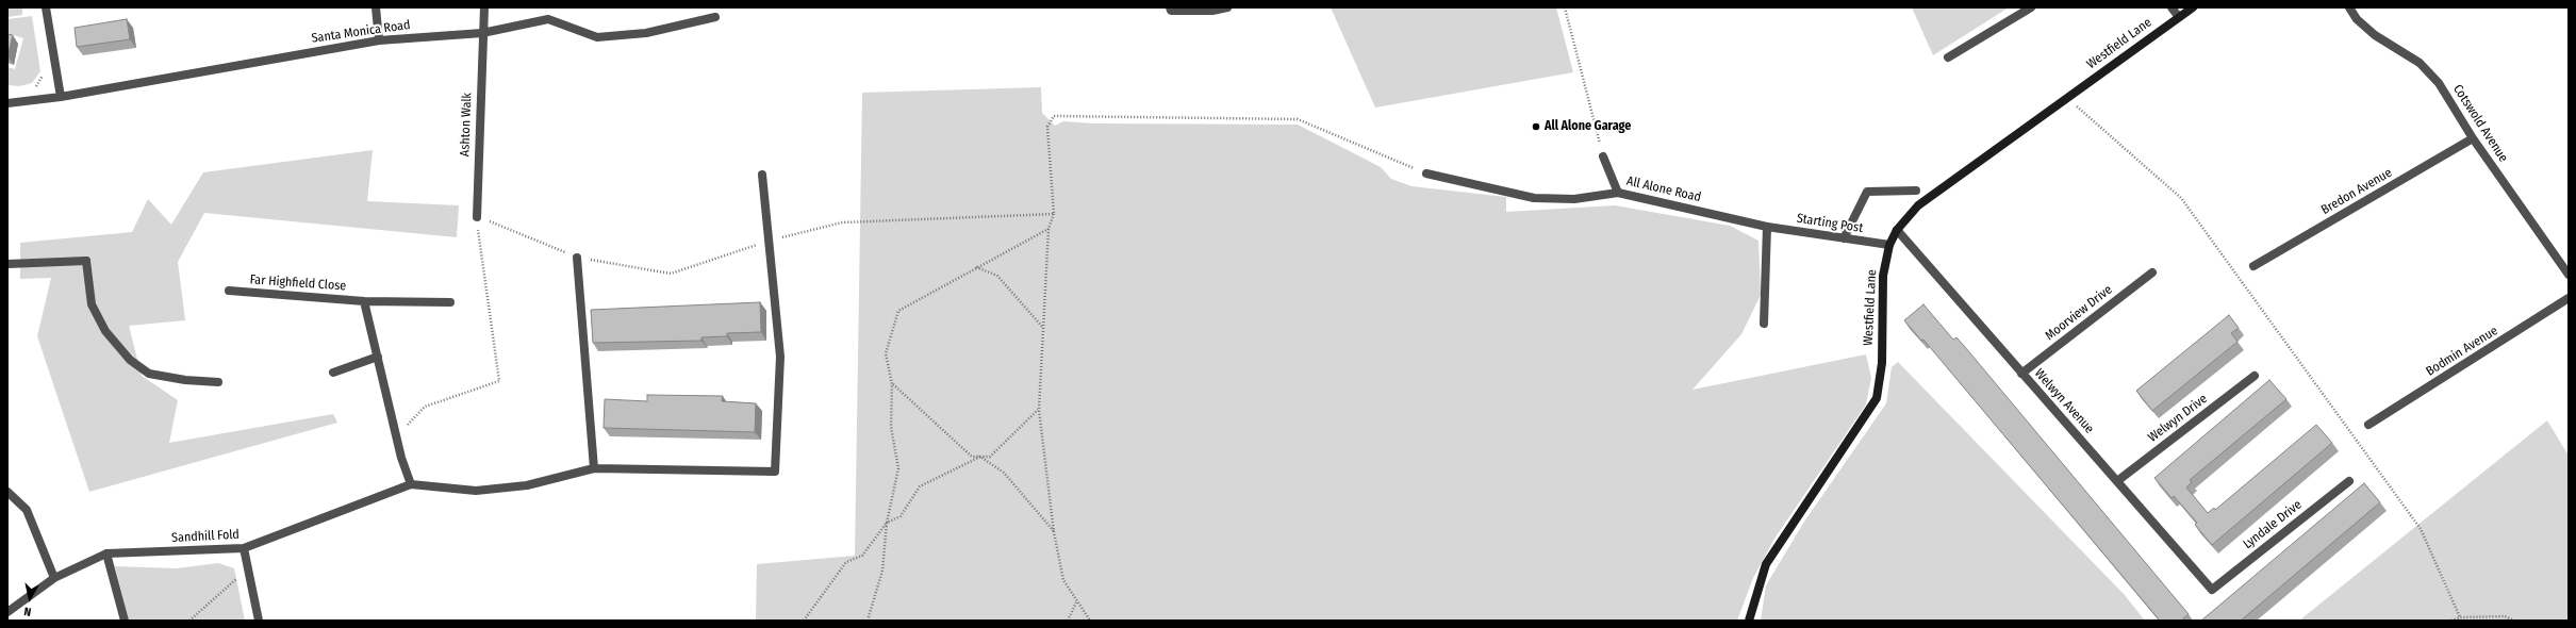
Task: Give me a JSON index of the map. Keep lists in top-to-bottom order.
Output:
{
  "streets": {
    "street": [
      "Santa Monica Road",
      "Westfield Lane",
      "Cotswold Avenue",
      "Ashton Walk",
      "All Alone Road",
      "Bredon Avenue",
      "Starting Post",
      "Far Highfield Close",
      "Moorview Drive",
      "Bodmin Avenue",
      "Welwyn Avenue",
      "Welwyn Drive",
      "Lyndale Drive",
      "Sandhill Fold"
    ]
  },
  "crossings": [
    ["Santa Monica Road", "Ashton Walk"],
    ["Westfield Lane", "Starting Post"],
    ["Westfield Lane", "Welwyn Avenue"],
    ["Cotswold Avenue", "Bredon Avenue"],
    ["All Alone Road", "Starting Post"],
    ["Moorview Drive", "Welwyn Avenue"],
    ["Welwyn Avenue", "Welwyn Drive"],
    ["Welwyn Avenue", "Lyndale Drive"]
  ],
  "places": ["All Alone Garage"],
  "north": "bottom"
}
